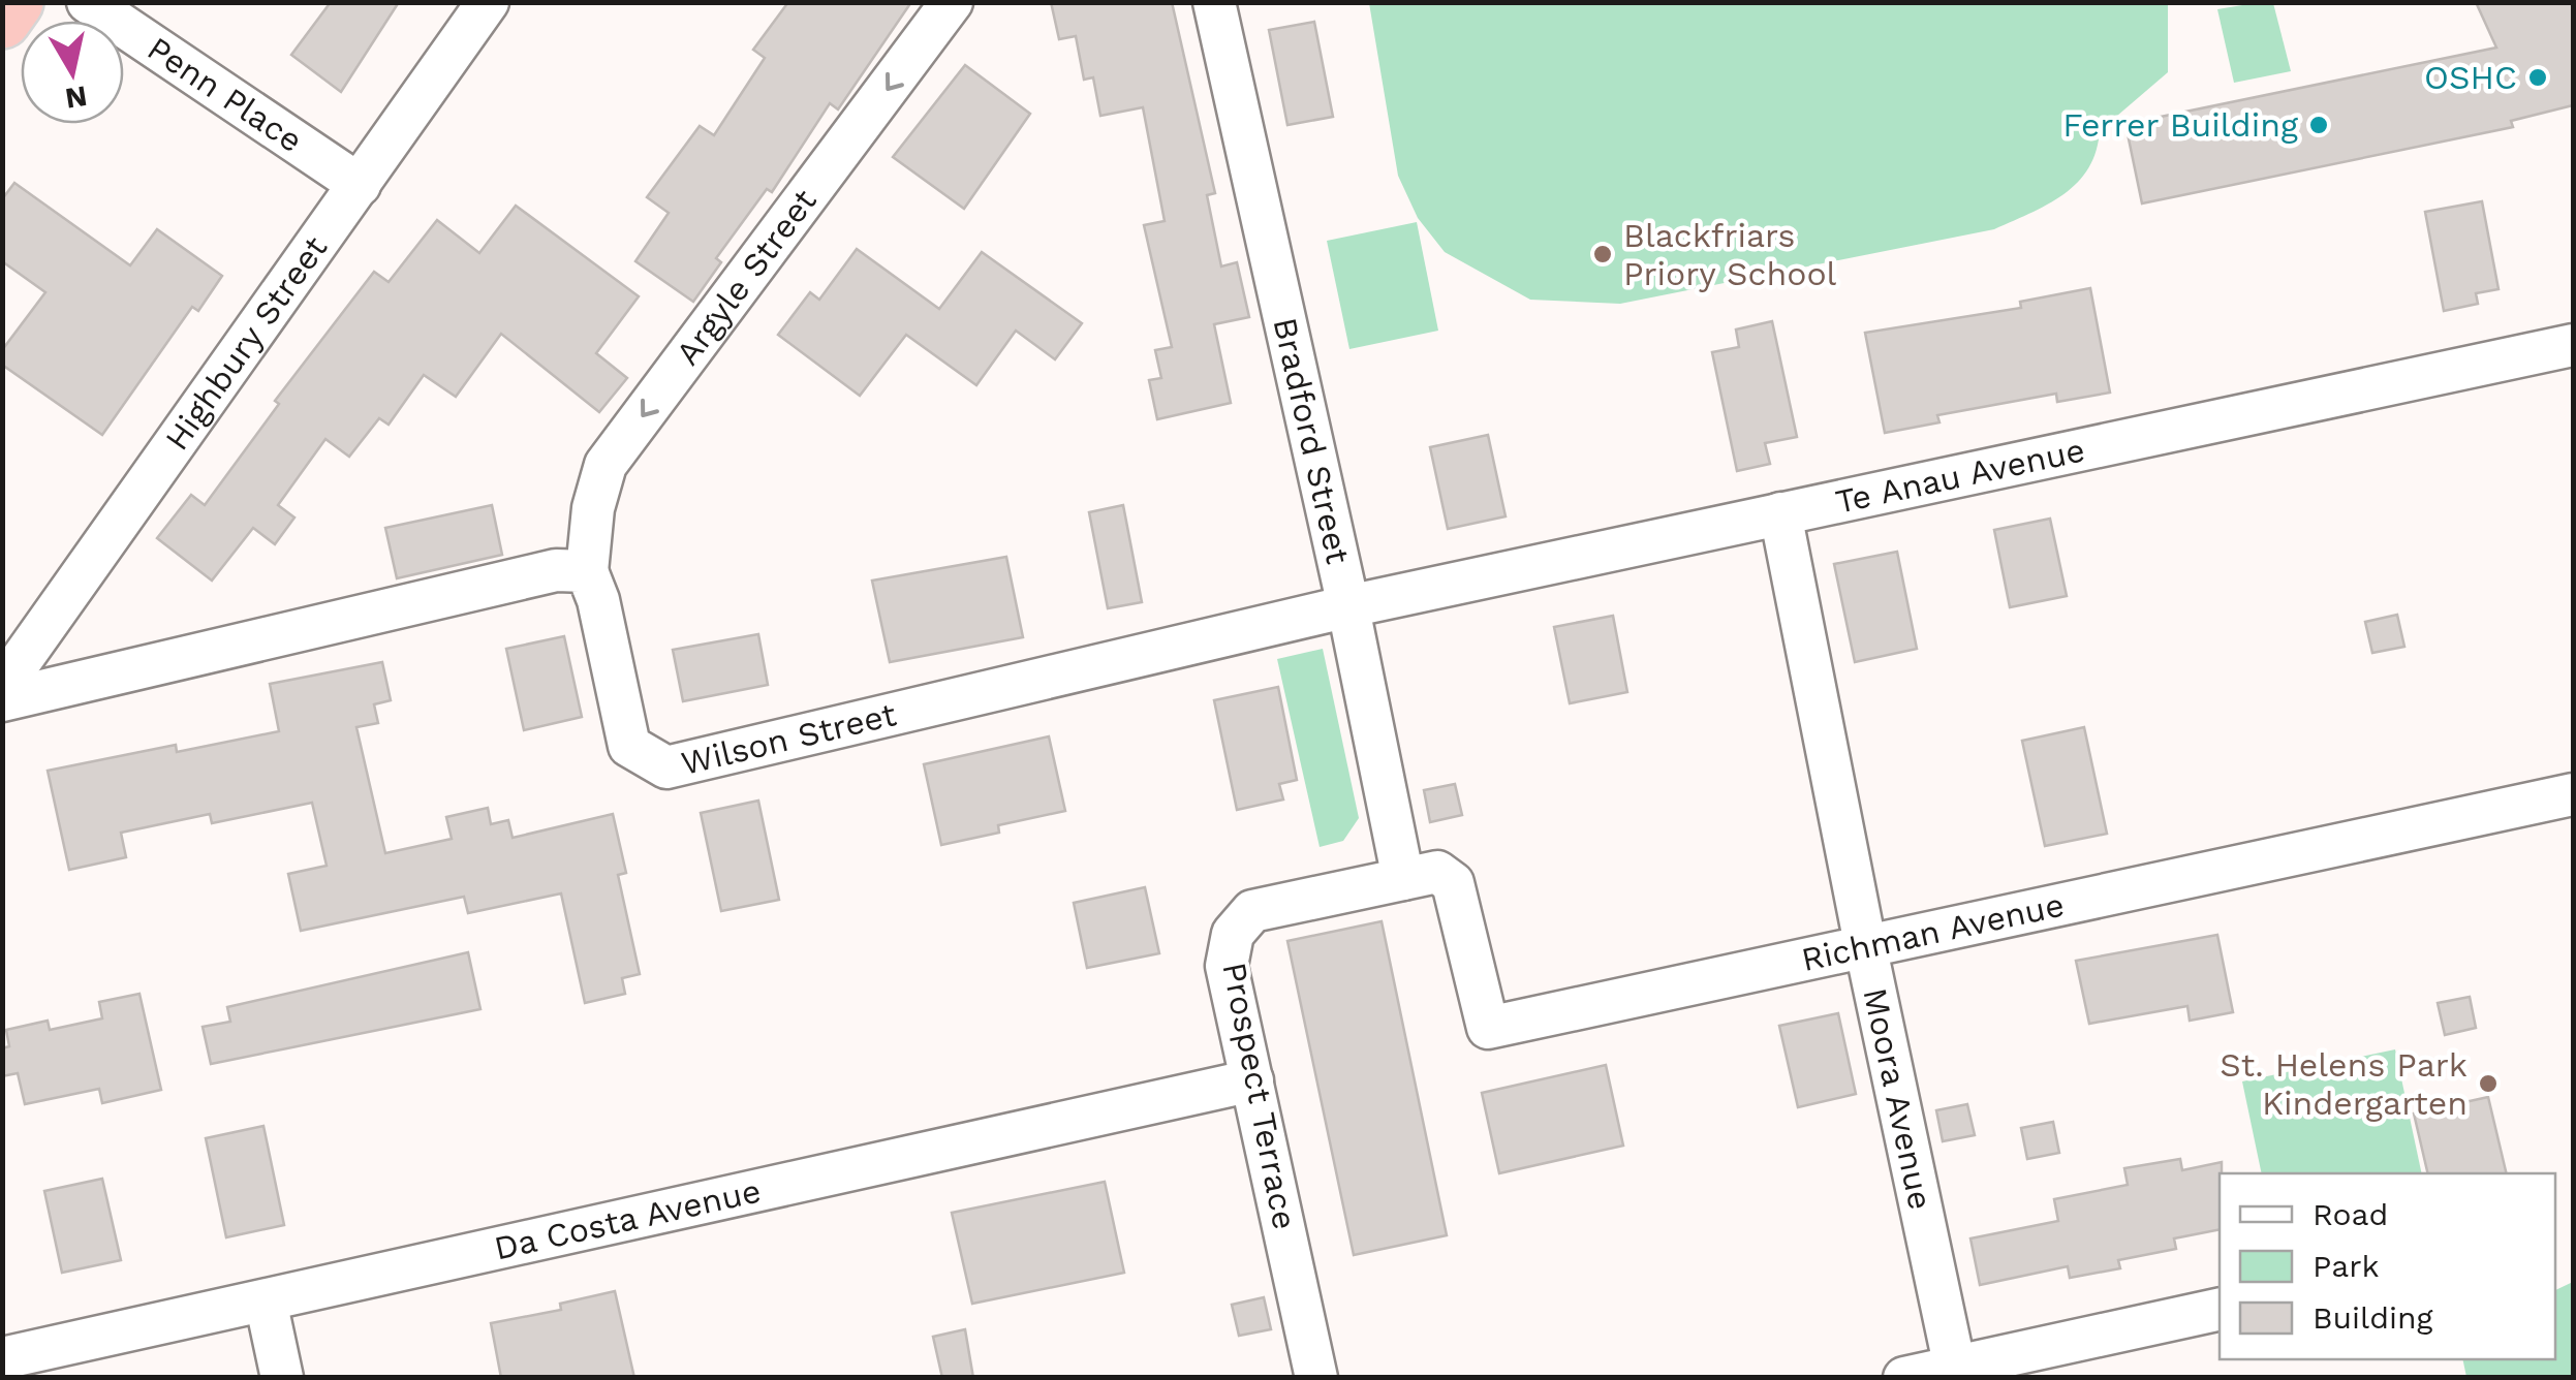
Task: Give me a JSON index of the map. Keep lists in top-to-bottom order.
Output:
{
  "streets": {
    "street": [
      "Penn Place",
      "Argyle Street",
      "Highbury Street",
      "Bradford Street",
      "Te Anau Avenue",
      "Wilson Street",
      "Richman Avenue",
      "Prospect Terrace",
      "Moora Avenue",
      "Da Costa Avenue"
    ]
  },
  "crossings": [
    ["Penn Place", "Highbury Street"],
    ["Argyle Street", "Wilson Street"],
    ["Bradford Street", "Te Anau Avenue"],
    ["Bradford Street", "Wilson Street"],
    ["Bradford Street", "Richman Avenue"],
    ["Bradford Street", "Prospect Terrace"],
    ["Te Anau Avenue", "Wilson Street"],
    ["Te Anau Avenue", "Moora Avenue"],
    ["Richman Avenue", "Prospect Terrace"],
    ["Richman Avenue", "Moora Avenue"],
    ["Prospect Terrace", "Da Costa Avenue"]
  ],
  "one_way": ["Argyle Street"],
  "places": [
    "OSHC",
    "Ferrer Building",
    "Blackfriars Priory School",
    "St. Helens Park Kindergarten"
  ],
  "legend": ["Road", "Park", "Building"],
  "north": "bottom"
}
